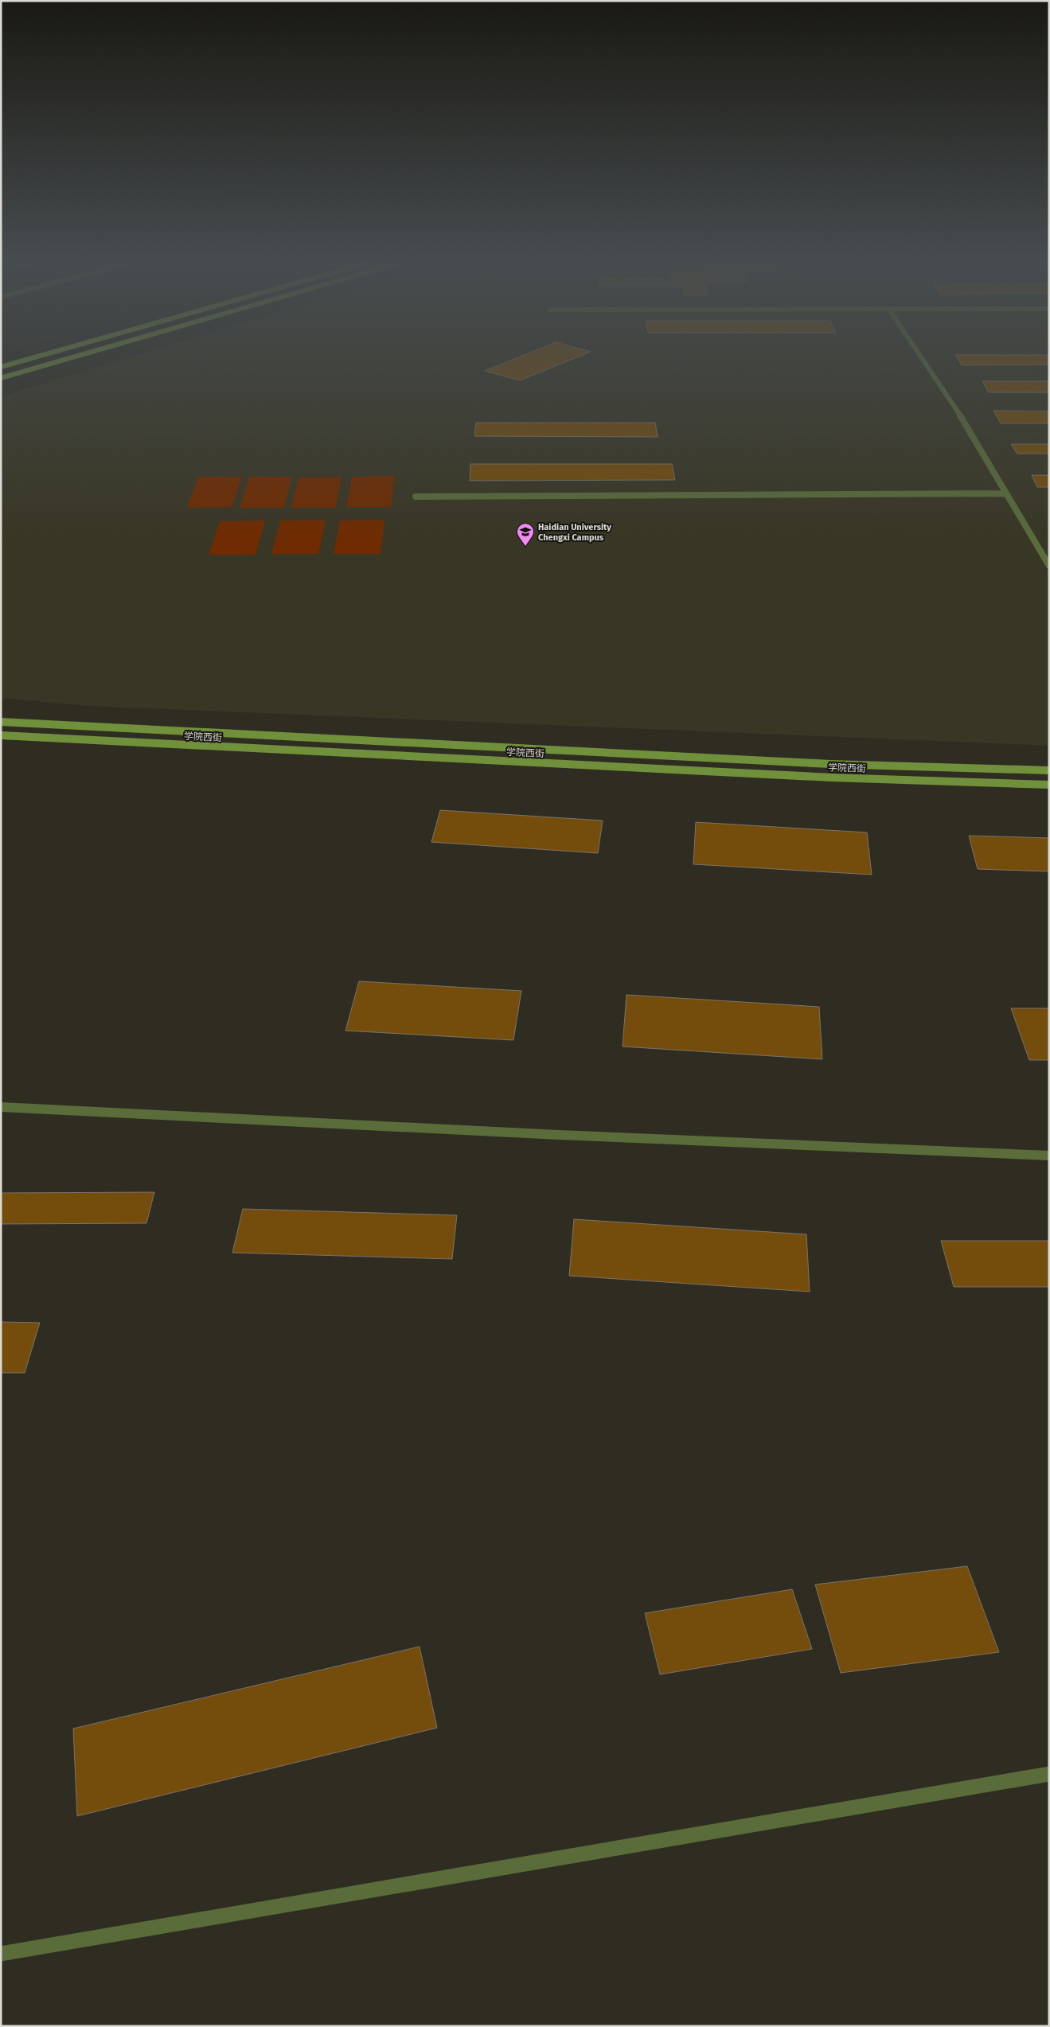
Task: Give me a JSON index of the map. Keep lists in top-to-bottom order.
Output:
{
  "streets": {
    "main road": ["学院西街"]
  },
  "places": {
    "school or university": ["Haidian University Chengxi Campus"]
  }
}
